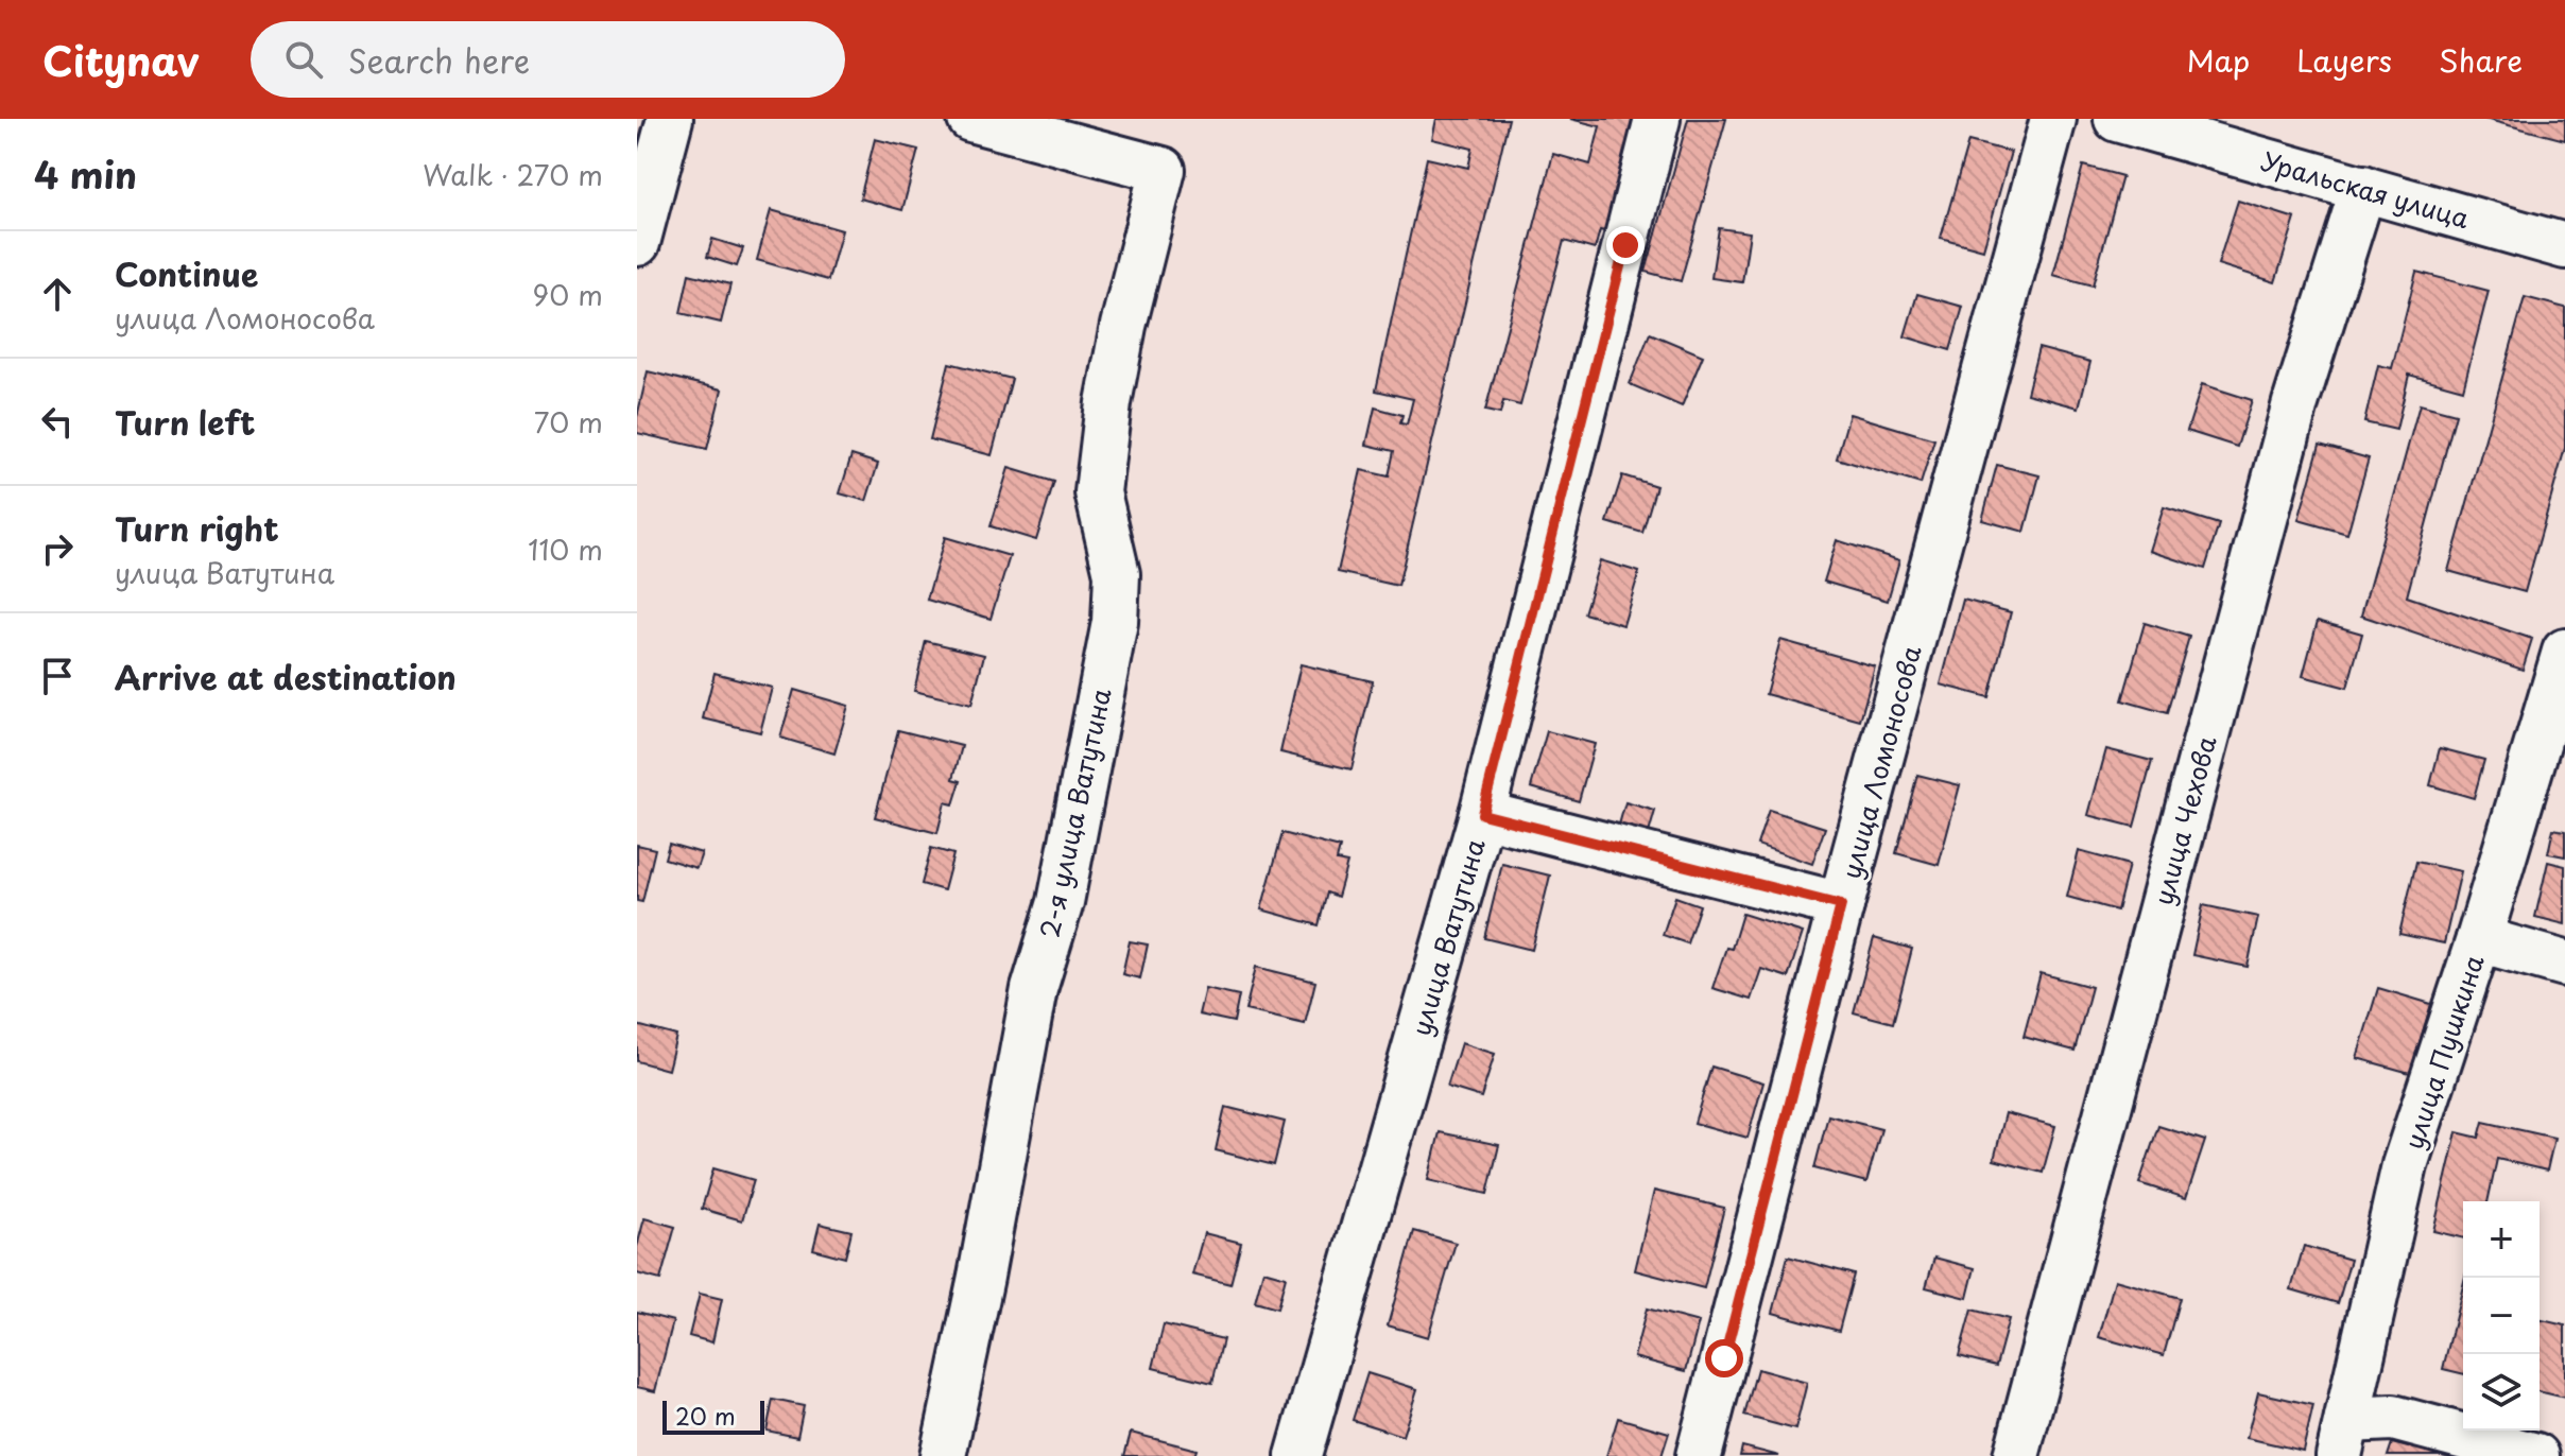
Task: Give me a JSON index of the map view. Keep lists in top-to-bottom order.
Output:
{
  "streets": {
    "street": [
      "Уральская улица",
      "улица Ломоносова",
      "2-я улица Ватутина",
      "улица Чехова",
      "улица Ватутина",
      "улица Пушкина"
    ]
  },
  "crossings": [
    ["Уральская улица", "улица Чехова"]
  ],
  "scale_bar": "20 m",
  "page": {
    "header": "Citynav",
    "search": "Search here",
    "nav": ["Map", "Layers", "Share"],
    "heading": ["4 min", "Walk · 270 m"],
    "list": [
      ["Continue", "улица Ломоносова", "90 m"],
      ["Turn left", "70 m"],
      ["Turn right", "улица Ватутина", "110 m"],
      "Arrive at destination"
    ],
    "map_buttons": ["+", "−"],
    "scale": "20 m"
  }
}
